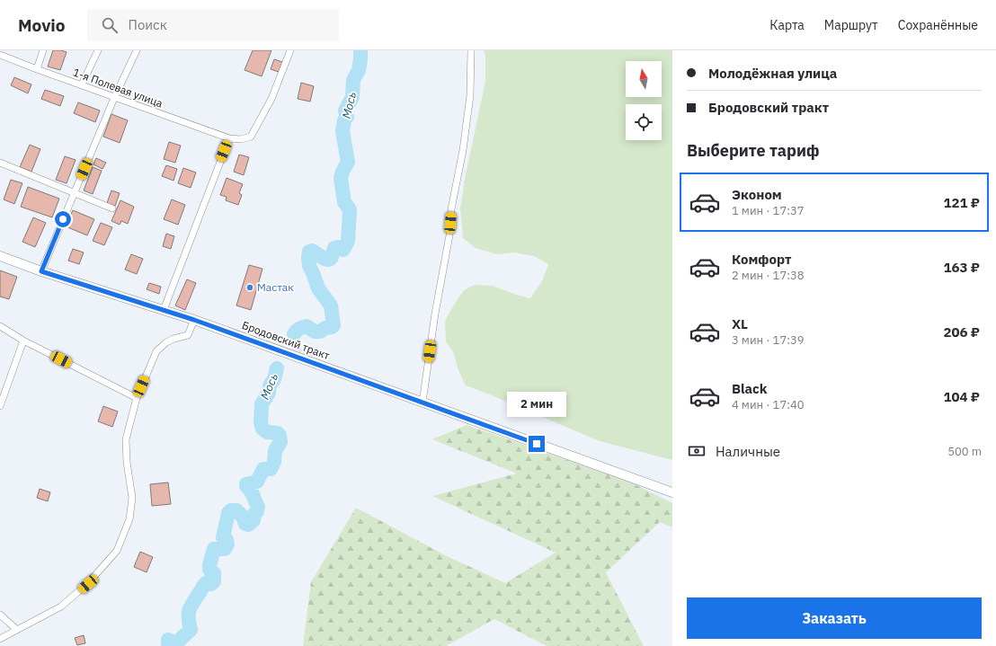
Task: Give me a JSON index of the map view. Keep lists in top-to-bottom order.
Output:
{
  "streets": {
    "main road": ["Бродовский тракт"],
    "street": ["1-я Полевая улица"]
  },
  "water": ["Мось"],
  "places": ["Мастак"],
  "north": "top",
  "page": {
    "header": "Movio",
    "search": "Поиск",
    "nav": ["Карта", "Маршрут", "Сохранённые"],
    "banner": ["Молодёжная улица", "Бродовский тракт"],
    "heading": "Выберите тариф",
    "list": [
      {
        "name": "Эконом",
        "note": "1 мин · 17:37",
        "value": "121 ₽"
      },
      {
        "name": "Комфорт",
        "note": "2 мин · 17:38",
        "value": "163 ₽"
      },
      {
        "name": "XL",
        "note": "3 мин · 17:39",
        "value": "206 ₽"
      },
      {
        "name": "Black",
        "note": "4 мин · 17:40",
        "value": "104 ₽"
      }
    ],
    "bubble": "2 мин",
    "pay": ["Наличные", "500 m"],
    "buttons": "Заказать"
  }
}
